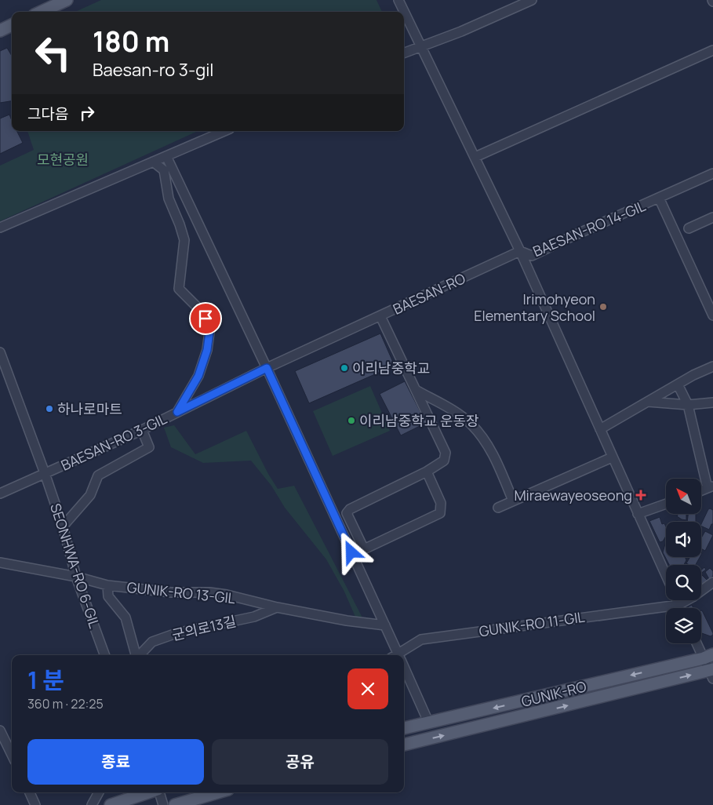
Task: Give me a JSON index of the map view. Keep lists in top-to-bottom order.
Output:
{
  "streets": {
    "main road": ["GUNIK-RO"],
    "street": [
      "BAESAN-RO 14-GIL",
      "BAESAN-RO",
      "BAESAN-RO 3-GIL",
      "SEONHWA-RO 6-GIL",
      "GUNIK-RO 13-GIL",
      "GUNIK-RO 11-GIL",
      "군의로13길"
    ]
  },
  "crossings": [
    ["BAESAN-RO 14-GIL", "BAESAN-RO"],
    ["BAESAN-RO", "BAESAN-RO 3-GIL"],
    ["BAESAN-RO 3-GIL", "SEONHWA-RO 6-GIL"],
    ["SEONHWA-RO 6-GIL", "GUNIK-RO 13-GIL"],
    ["GUNIK-RO 13-GIL", "군의로13길"]
  ],
  "parks": ["모현공원"],
  "places": {
    "other": [
      "Irimohyeon Elementary School",
      "이리남중학교",
      "하나로마트",
      "이리남중학교 운동장"
    ],
    "health": ["Miraewayeoseong"]
  },
  "north": "top left",
  "page": {
    "turn": ["180 m", "Baesan-ro 3-gil"],
    "then": "그다음",
    "heading": ["1 분", "360 m · 22:25"],
    "buttons": ["종료", "공유"]
  }
}
